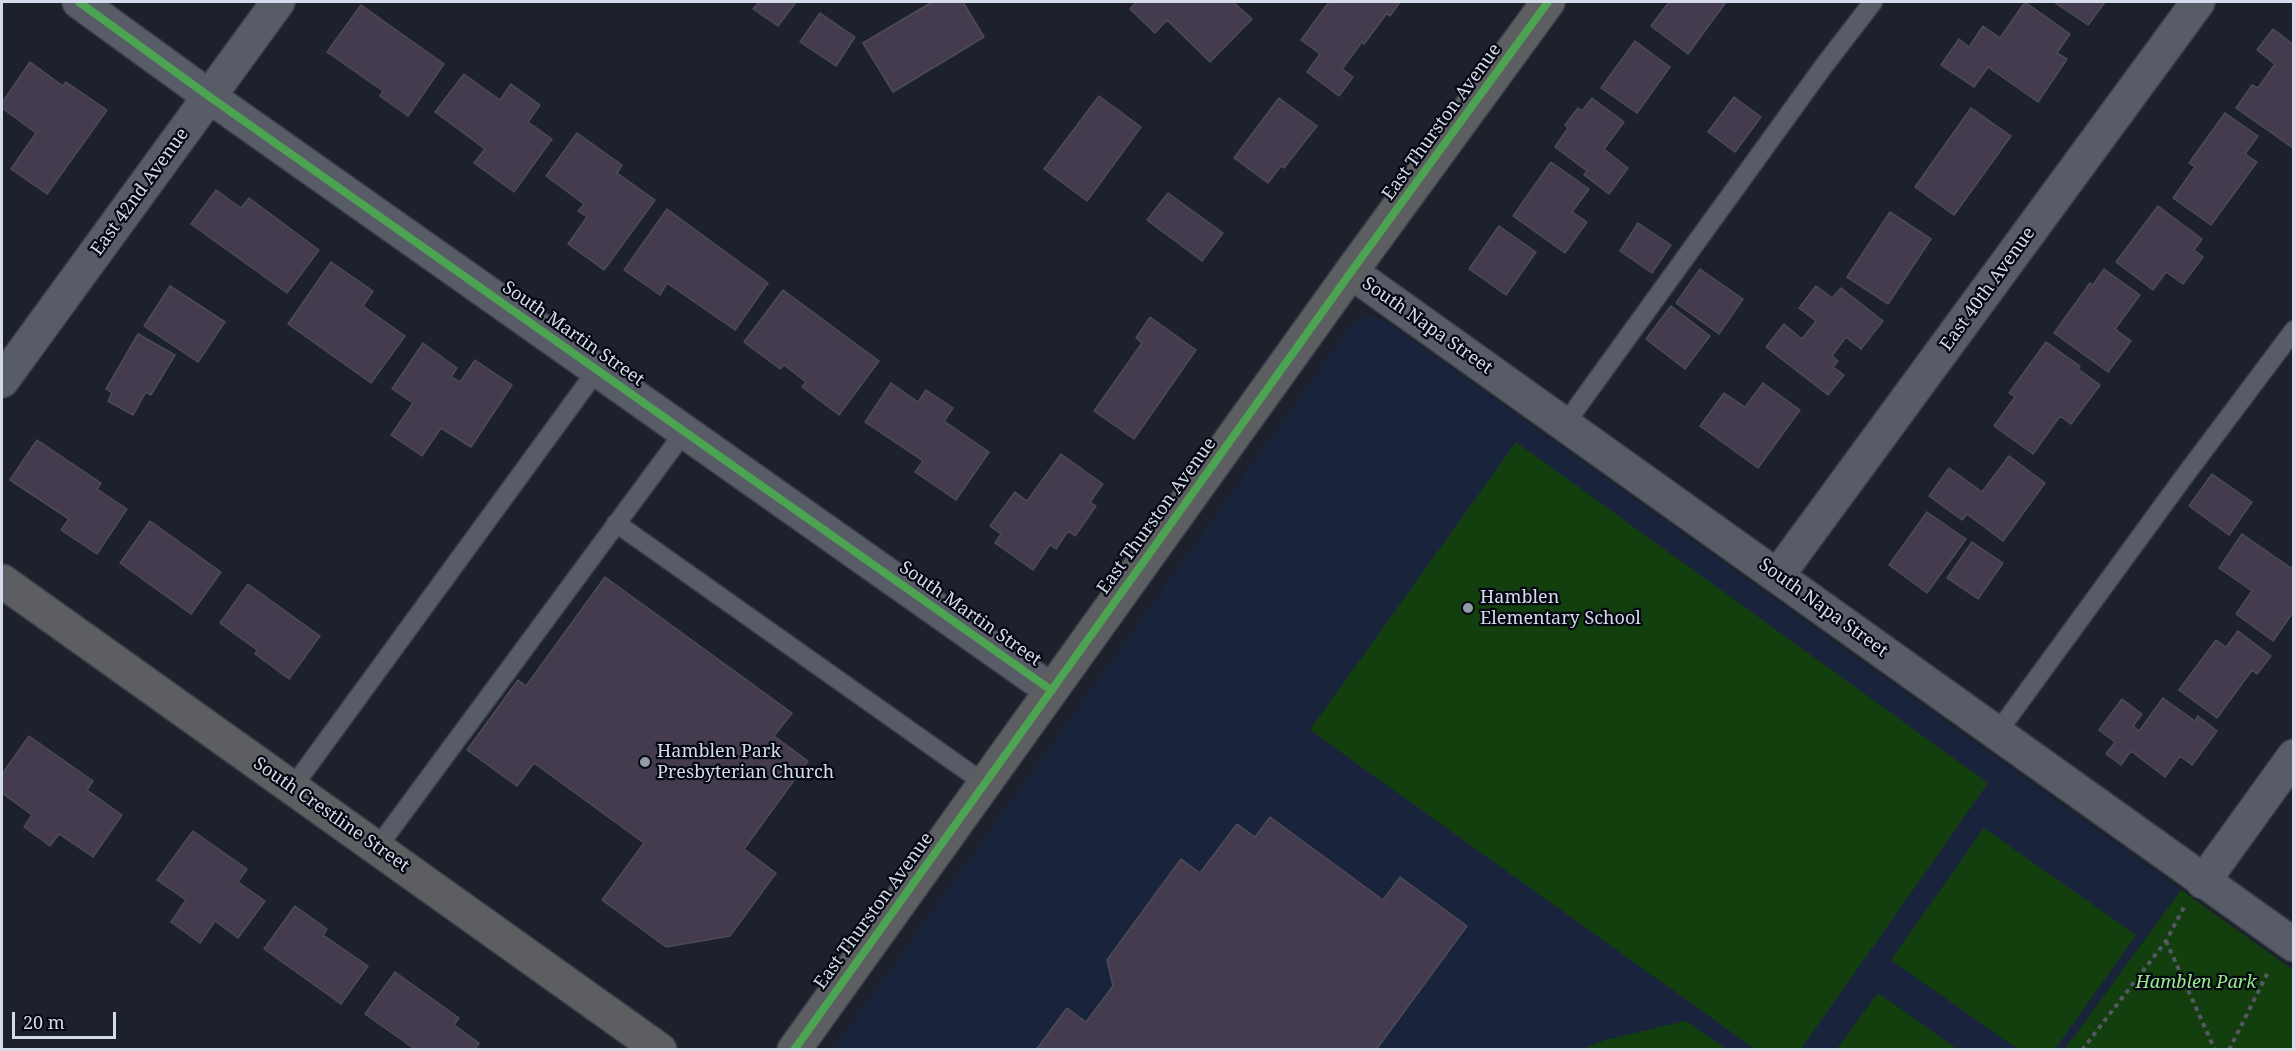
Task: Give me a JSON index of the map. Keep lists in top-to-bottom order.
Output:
{
  "streets": {
    "street": [
      "East Thurston Avenue",
      "East 42nd Avenue",
      "East 40th Avenue",
      "South Napa Street",
      "South Martin Street",
      "South Crestline Street"
    ]
  },
  "crossings": [
    ["East Thurston Avenue", "South Napa Street"],
    ["East Thurston Avenue", "South Martin Street"],
    ["East 42nd Avenue", "South Martin Street"],
    ["East 40th Avenue", "South Napa Street"]
  ],
  "parks": ["Hamblen Park"],
  "places": ["Hamblen Elementary School", "Hamblen Park Presbyterian Church"],
  "scale_bar": "20 m"
}
